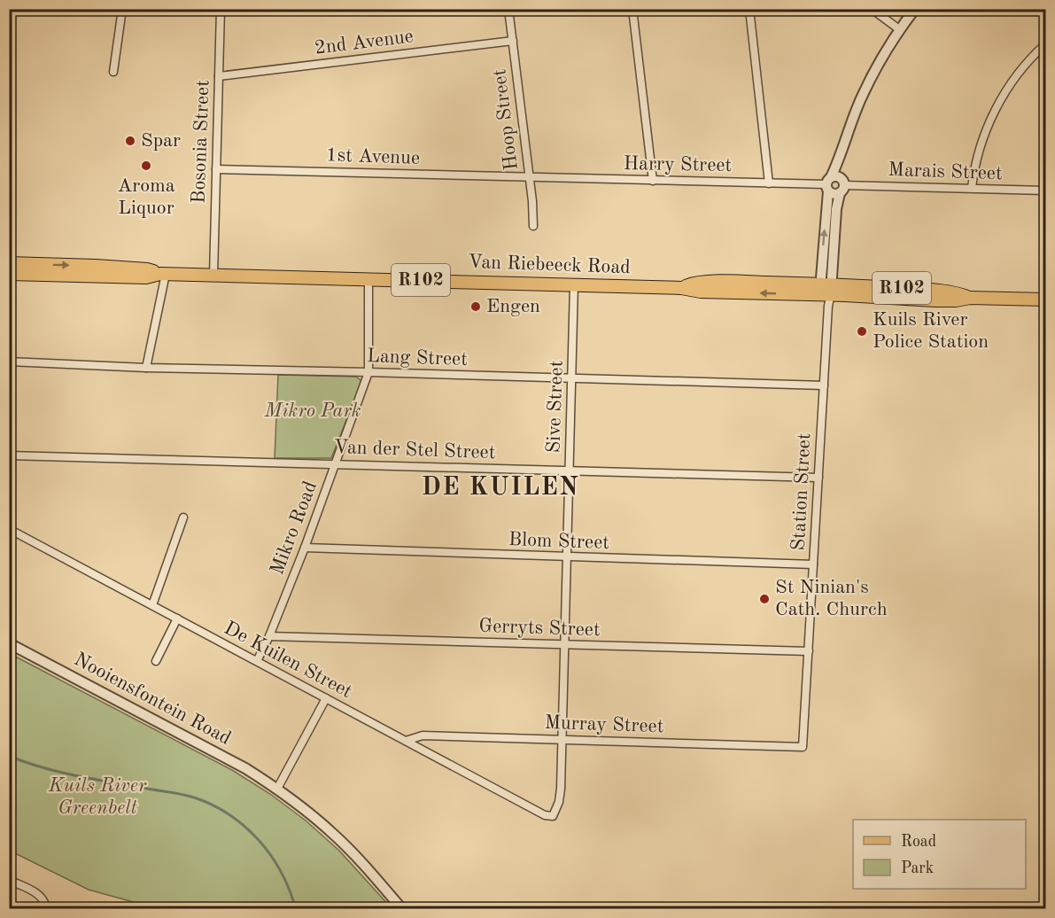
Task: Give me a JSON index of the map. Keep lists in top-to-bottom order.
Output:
{
  "streets": {
    "main road": ["Van Riebeeck Road", "R102"],
    "street": [
      "2nd Avenue",
      "Hoop Street",
      "Bosonia Street",
      "1st Avenue",
      "Harry Street",
      "Marais Street",
      "Lang Street",
      "Sive Street",
      "Van der Stel Street",
      "Station Street",
      "Mikro Road",
      "Blom Street",
      "Gerryts Street",
      "De Kuilen Street",
      "Nooiensfontein Road",
      "Murray Street"
    ]
  },
  "crossings": [
    ["2nd Avenue", "Hoop Street"],
    ["2nd Avenue", "Bosonia Street"],
    ["Hoop Street", "1st Avenue"],
    ["Hoop Street", "Harry Street"],
    ["Bosonia Street", "1st Avenue"],
    ["Bosonia Street", "Van Riebeeck Road"],
    ["1st Avenue", "Harry Street"],
    ["Harry Street", "Marais Street"],
    ["Van Riebeeck Road", "Sive Street"],
    ["Van Riebeeck Road", "Station Street"],
    ["Van Riebeeck Road", "Mikro Road"],
    ["Lang Street", "Sive Street"],
    ["Lang Street", "Station Street"],
    ["Lang Street", "Mikro Road"],
    ["Sive Street", "Van der Stel Street"],
    ["Sive Street", "Blom Street"],
    ["Sive Street", "Gerryts Street"],
    ["Sive Street", "De Kuilen Street"],
    ["Sive Street", "Murray Street"],
    ["Van der Stel Street", "Station Street"],
    ["Van der Stel Street", "Mikro Road"],
    ["Station Street", "Blom Street"],
    ["Station Street", "Gerryts Street"],
    ["Station Street", "Murray Street"],
    ["Mikro Road", "Blom Street"],
    ["Mikro Road", "Gerryts Street"],
    ["Mikro Road", "De Kuilen Street"],
    ["De Kuilen Street", "Murray Street"]
  ],
  "districts": ["DE KUILEN"],
  "parks": ["Mikro Park", "Kuils River Greenbelt"],
  "places": [
    "Spar",
    "Aroma Liquor",
    "Engen",
    "Kuils River Police Station",
    "St Ninian's Cath. Church"
  ],
  "legend": ["Road", "Park"]
}
